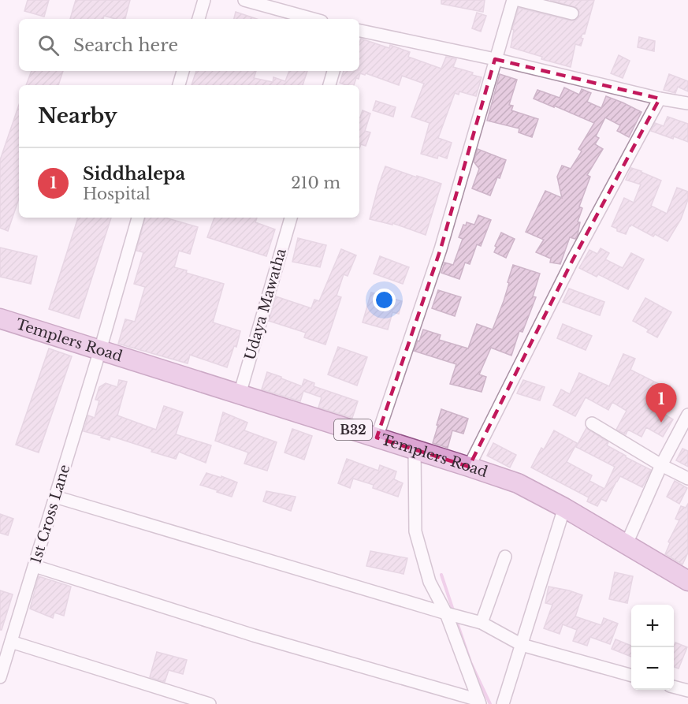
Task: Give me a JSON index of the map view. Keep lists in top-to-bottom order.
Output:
{
  "streets": {
    "main road": ["Templers Road", "B32"],
    "street": ["Udaya Mawatha", "1st Cross Lane"]
  },
  "crossings": [
    ["Udaya Mawatha", "Templers Road"],
    ["Templers Road", "1st Cross Lane"]
  ],
  "page": {
    "search": "Search here",
    "heading": "Nearby",
    "list": [
      {
        "mark": "1",
        "name": "Siddhalepa",
        "note": "Hospital",
        "value": "210 m"
      }
    ],
    "pins": "1",
    "map_buttons": ["+", "−"]
  }
}
